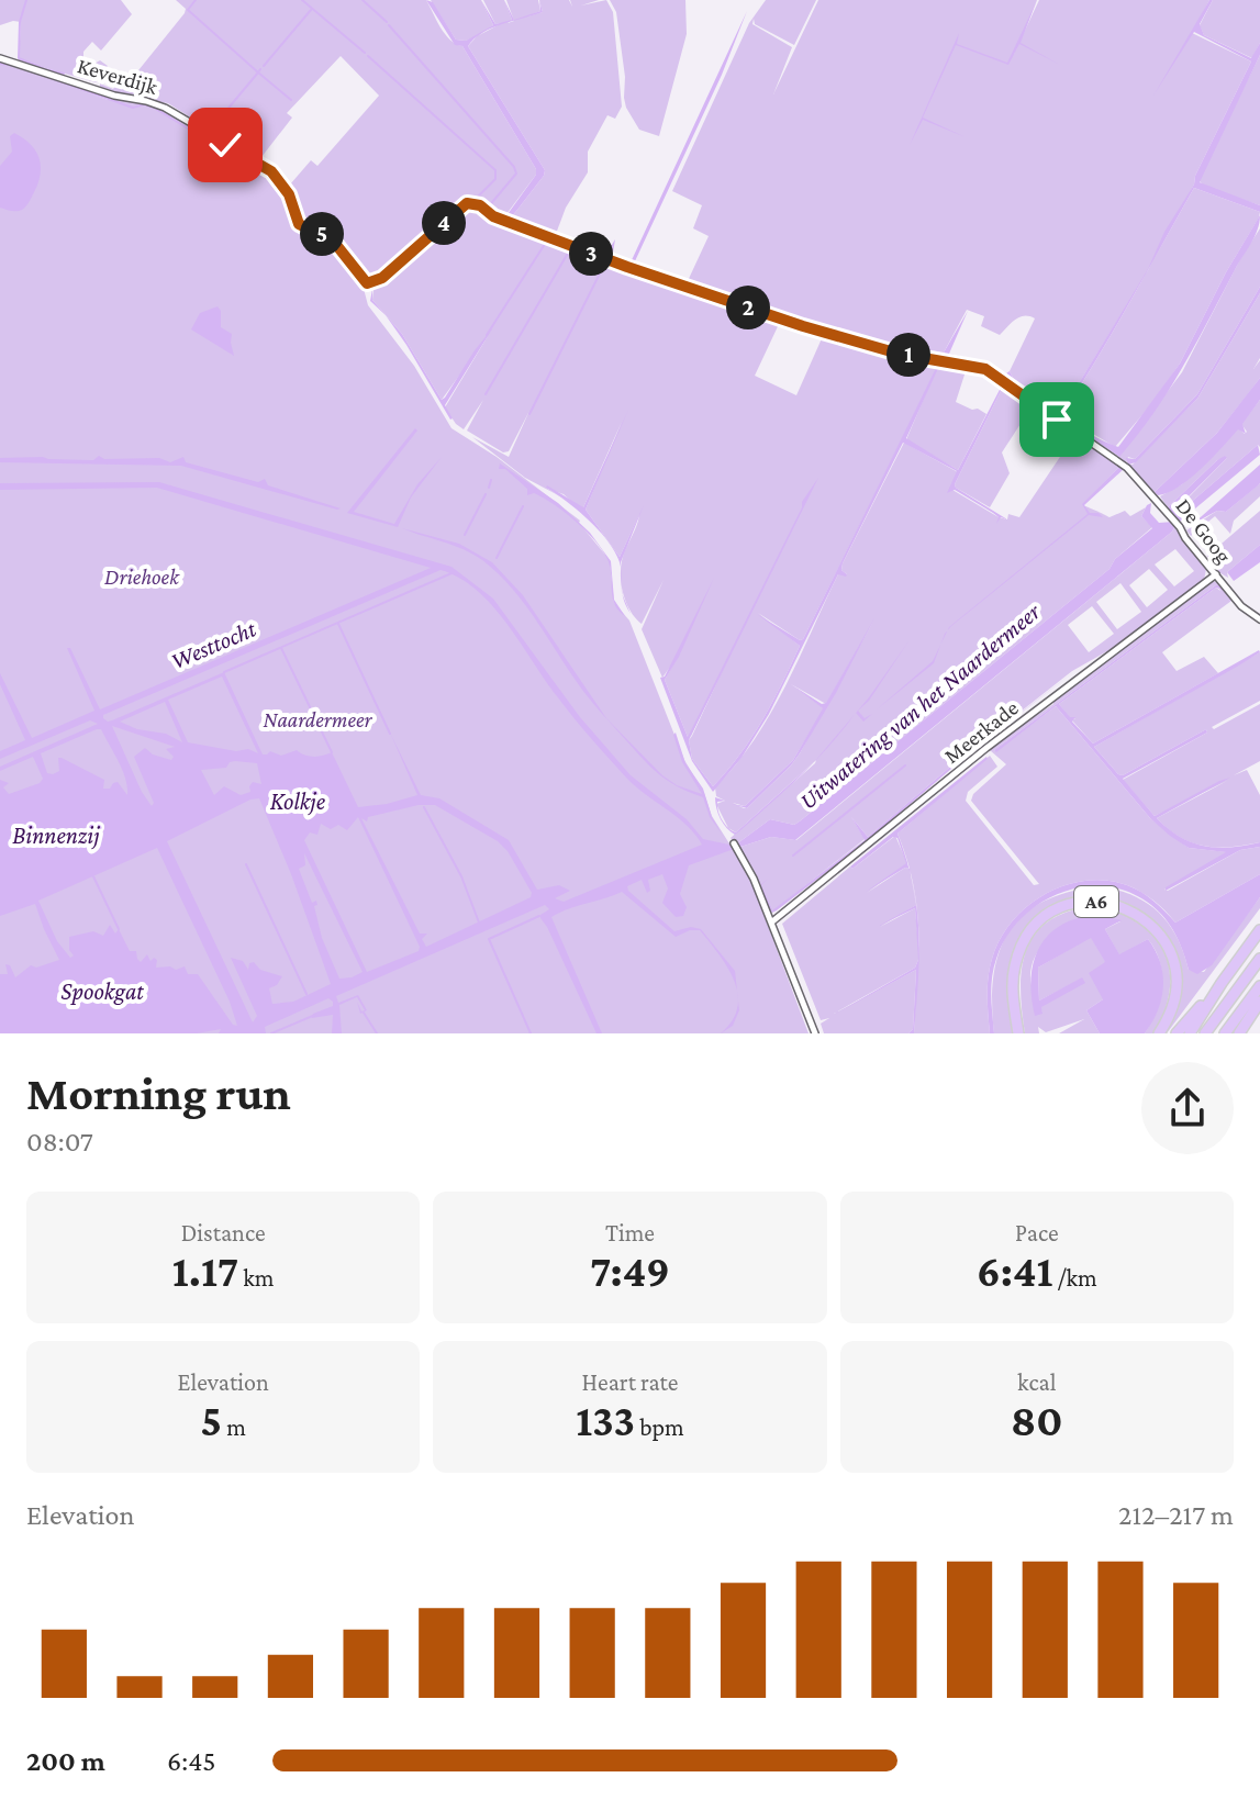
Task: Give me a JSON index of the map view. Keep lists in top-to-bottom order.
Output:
{
  "streets": {
    "highway": ["A6"],
    "street": ["Keverdijk", "De Goog", "Meerkade"]
  },
  "crossings": [
    ["Keverdijk", "De Goog"],
    ["De Goog", "Meerkade"]
  ],
  "water": [
    "Westtocht",
    "Uitwatering van het Naardermeer",
    "Kolkje",
    "Binnenzij",
    "Spookgat"
  ],
  "parks": ["Driehoek", "Naardermeer"],
  "page": {
    "pins": [
      "4",
      "5",
      "3",
      "2",
      "1"
    ],
    "heading": ["Morning run", "08:07"],
    "stats": [
      ["Distance", "1.17 km"],
      ["Time", "7:49"],
      ["Pace", "6:41 /km"],
      ["Elevation", "5 m"],
      ["Heart rate", "133 bpm"],
      ["kcal", "80"]
    ],
    "chart": ["Elevation", "212–217 m"],
    "list": [
      {
        "name": "200 m",
        "note": "6:45"
      }
    ]
  }
}
